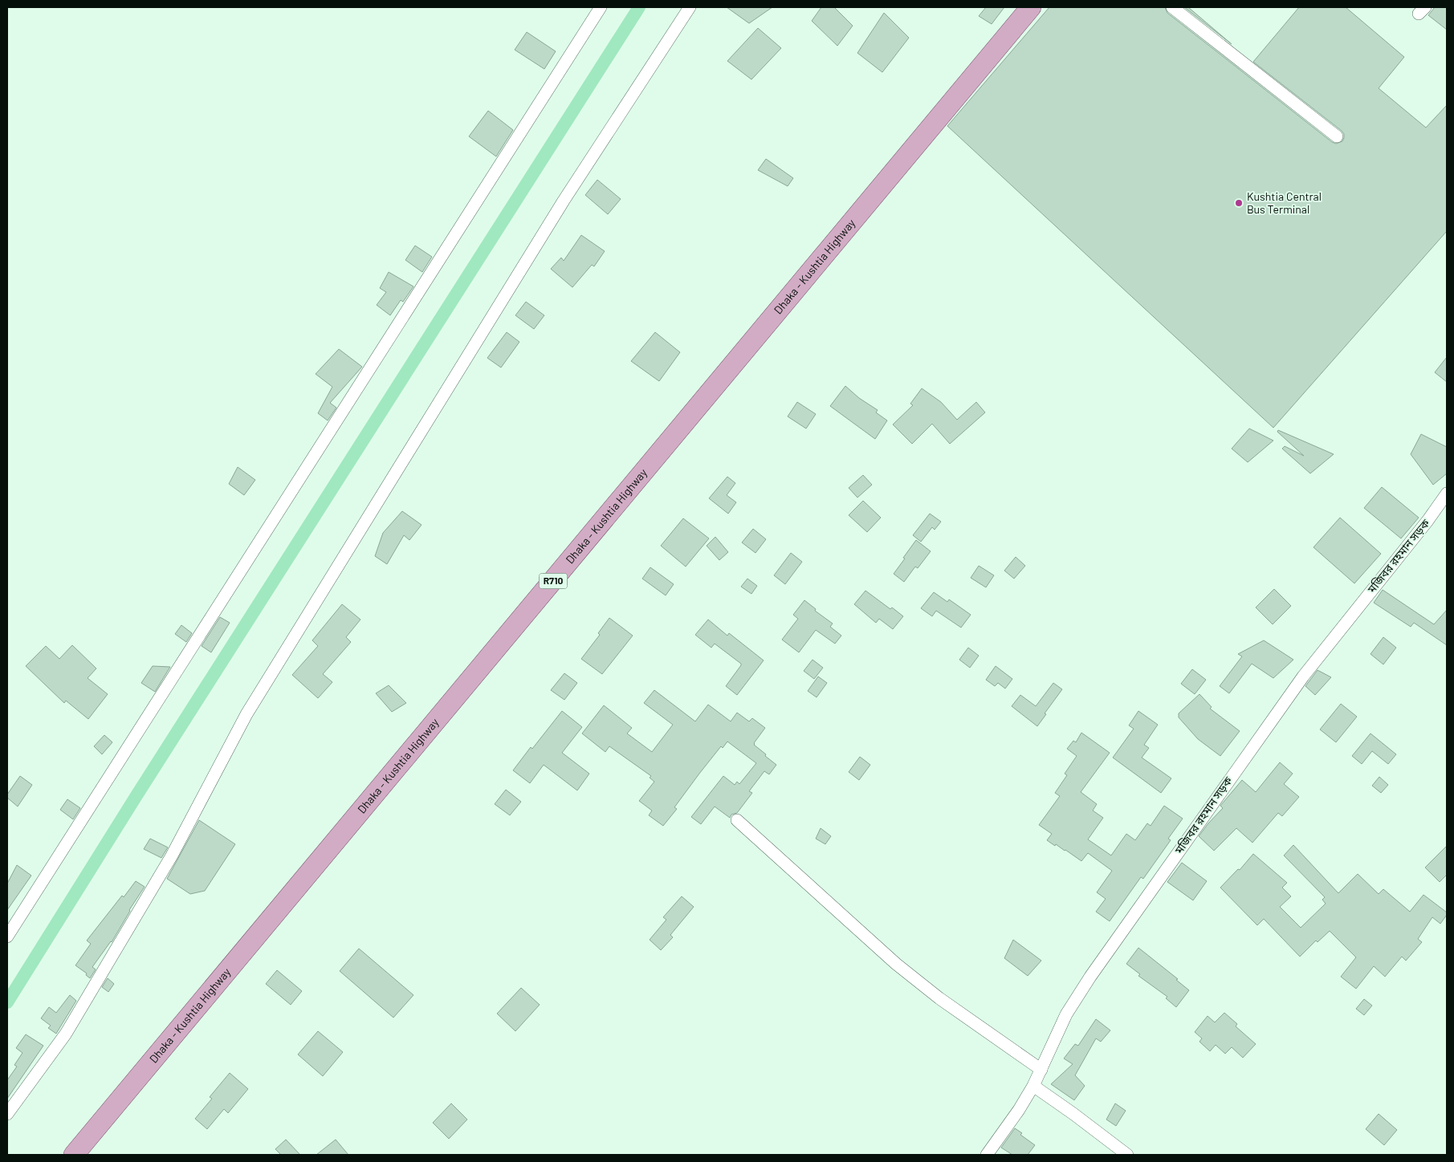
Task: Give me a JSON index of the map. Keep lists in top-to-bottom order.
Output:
{
  "streets": {
    "main road": ["Dhaka - Kushtia Highway", "R710"],
    "street": ["মজিবর রহমান সড়ক"]
  },
  "places": ["Kushtia Central Bus Terminal"]
}
